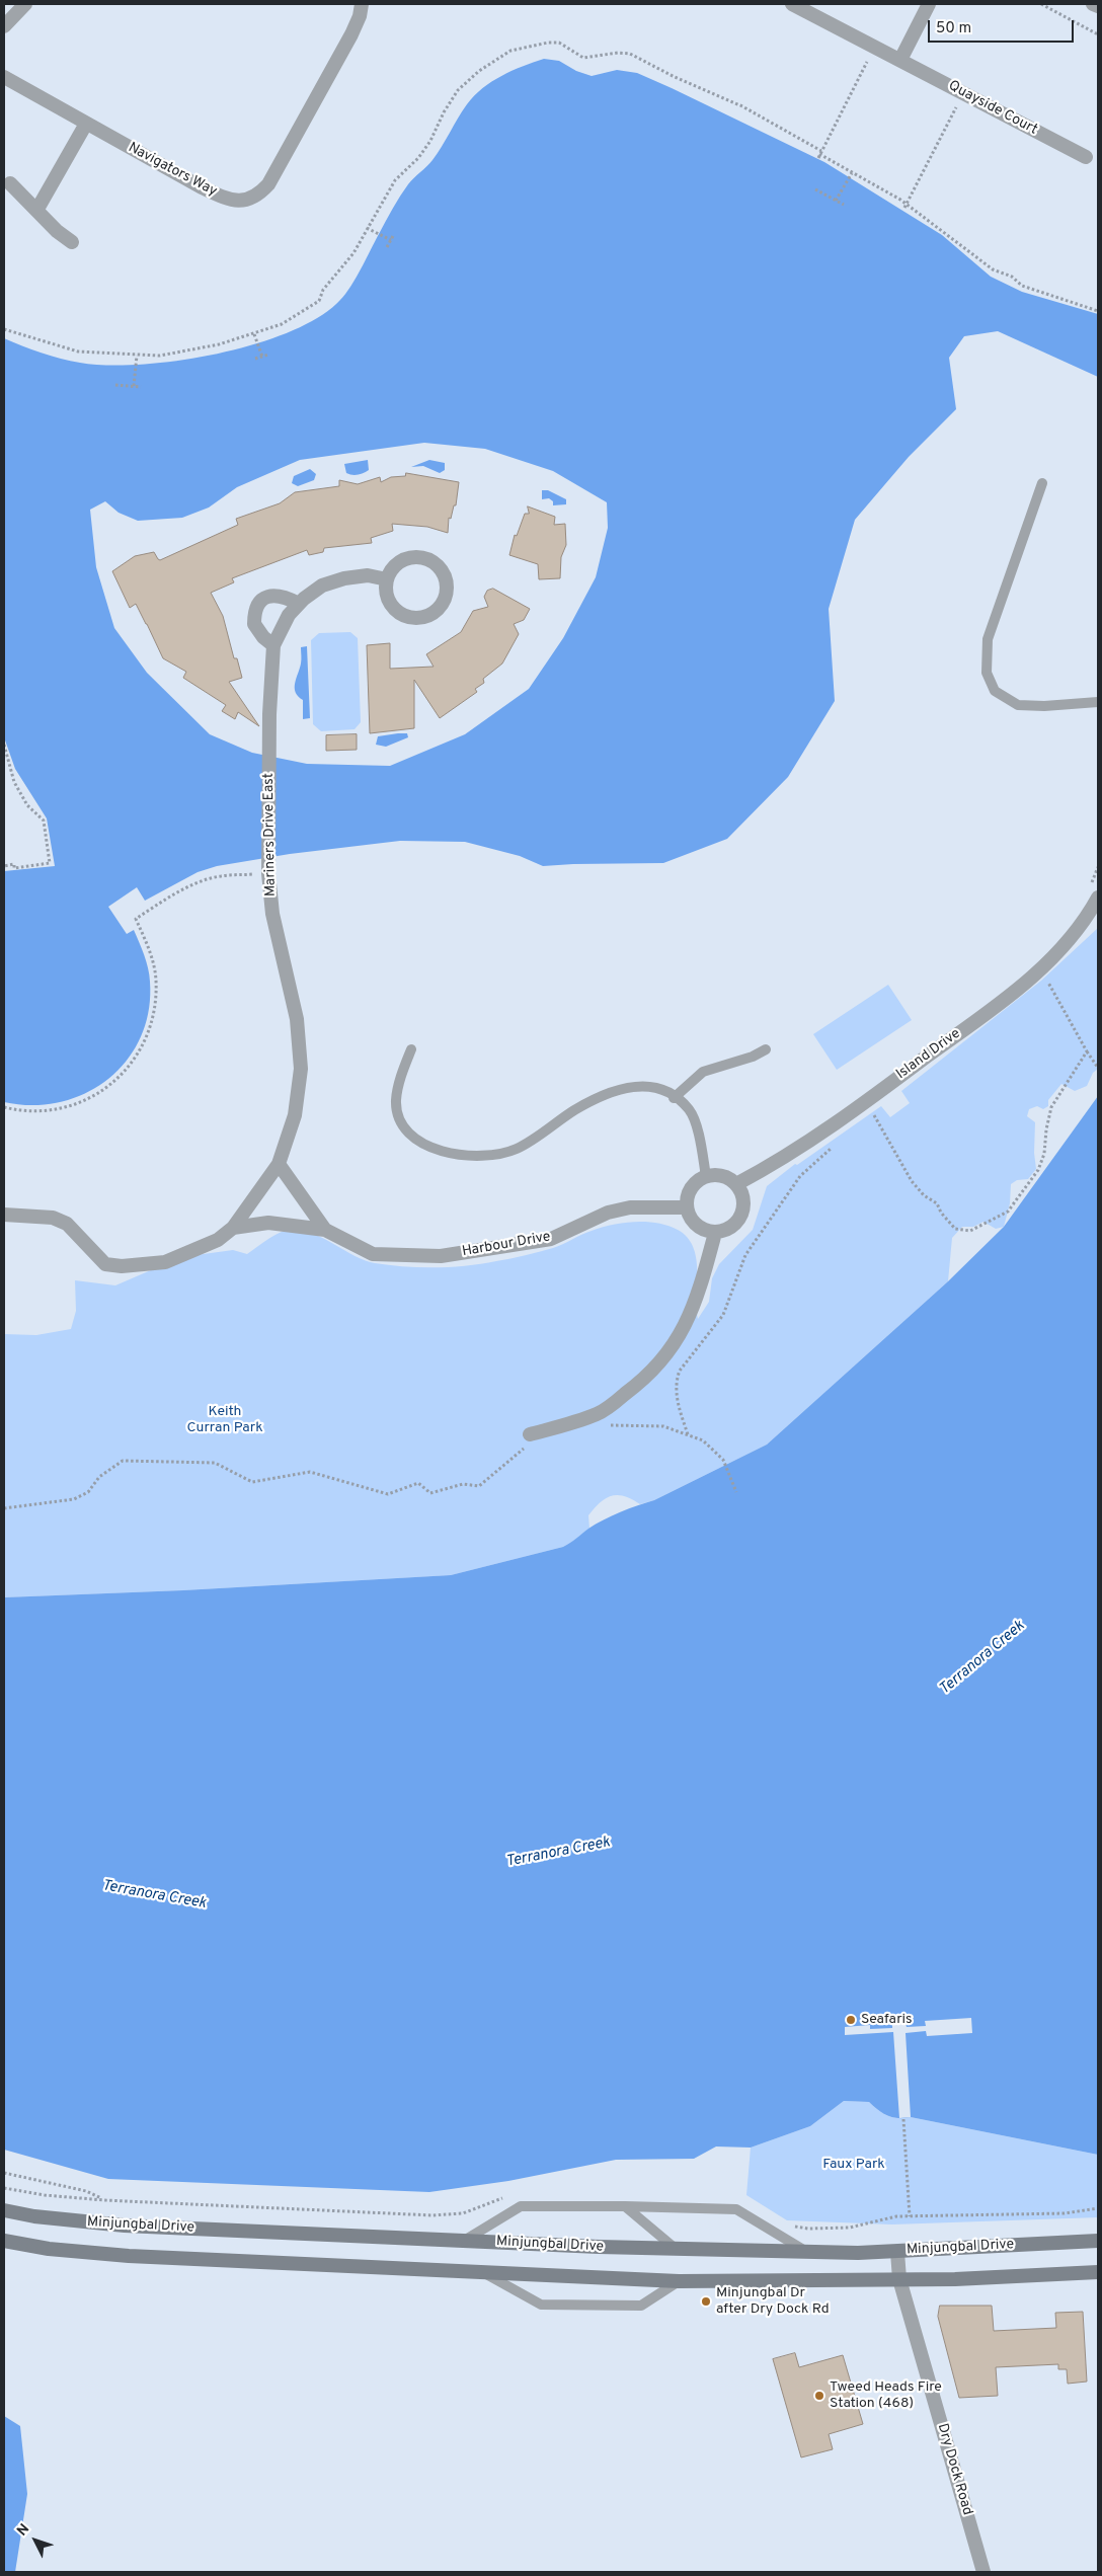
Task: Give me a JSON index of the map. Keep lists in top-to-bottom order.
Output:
{
  "streets": {
    "main road": ["Minjungbal Drive"],
    "street": [
      "Quayside Court",
      "Navigators Way",
      "Mariners Drive East",
      "Island Drive",
      "Harbour Drive",
      "Dry Dock Road"
    ]
  },
  "crossings": [
    ["Mariners Drive East", "Harbour Drive"],
    ["Island Drive", "Harbour Drive"],
    ["Minjungbal Drive", "Dry Dock Road"]
  ],
  "water": ["Terranora Creek"],
  "parks": ["Keith Curran Park", "Faux Park"],
  "places": ["Seafaris", "Minjungbal Dr after Dry Dock Rd", "Tweed Heads Fire Station (468)"],
  "scale_bar": "50 m",
  "north": "top left"
}
